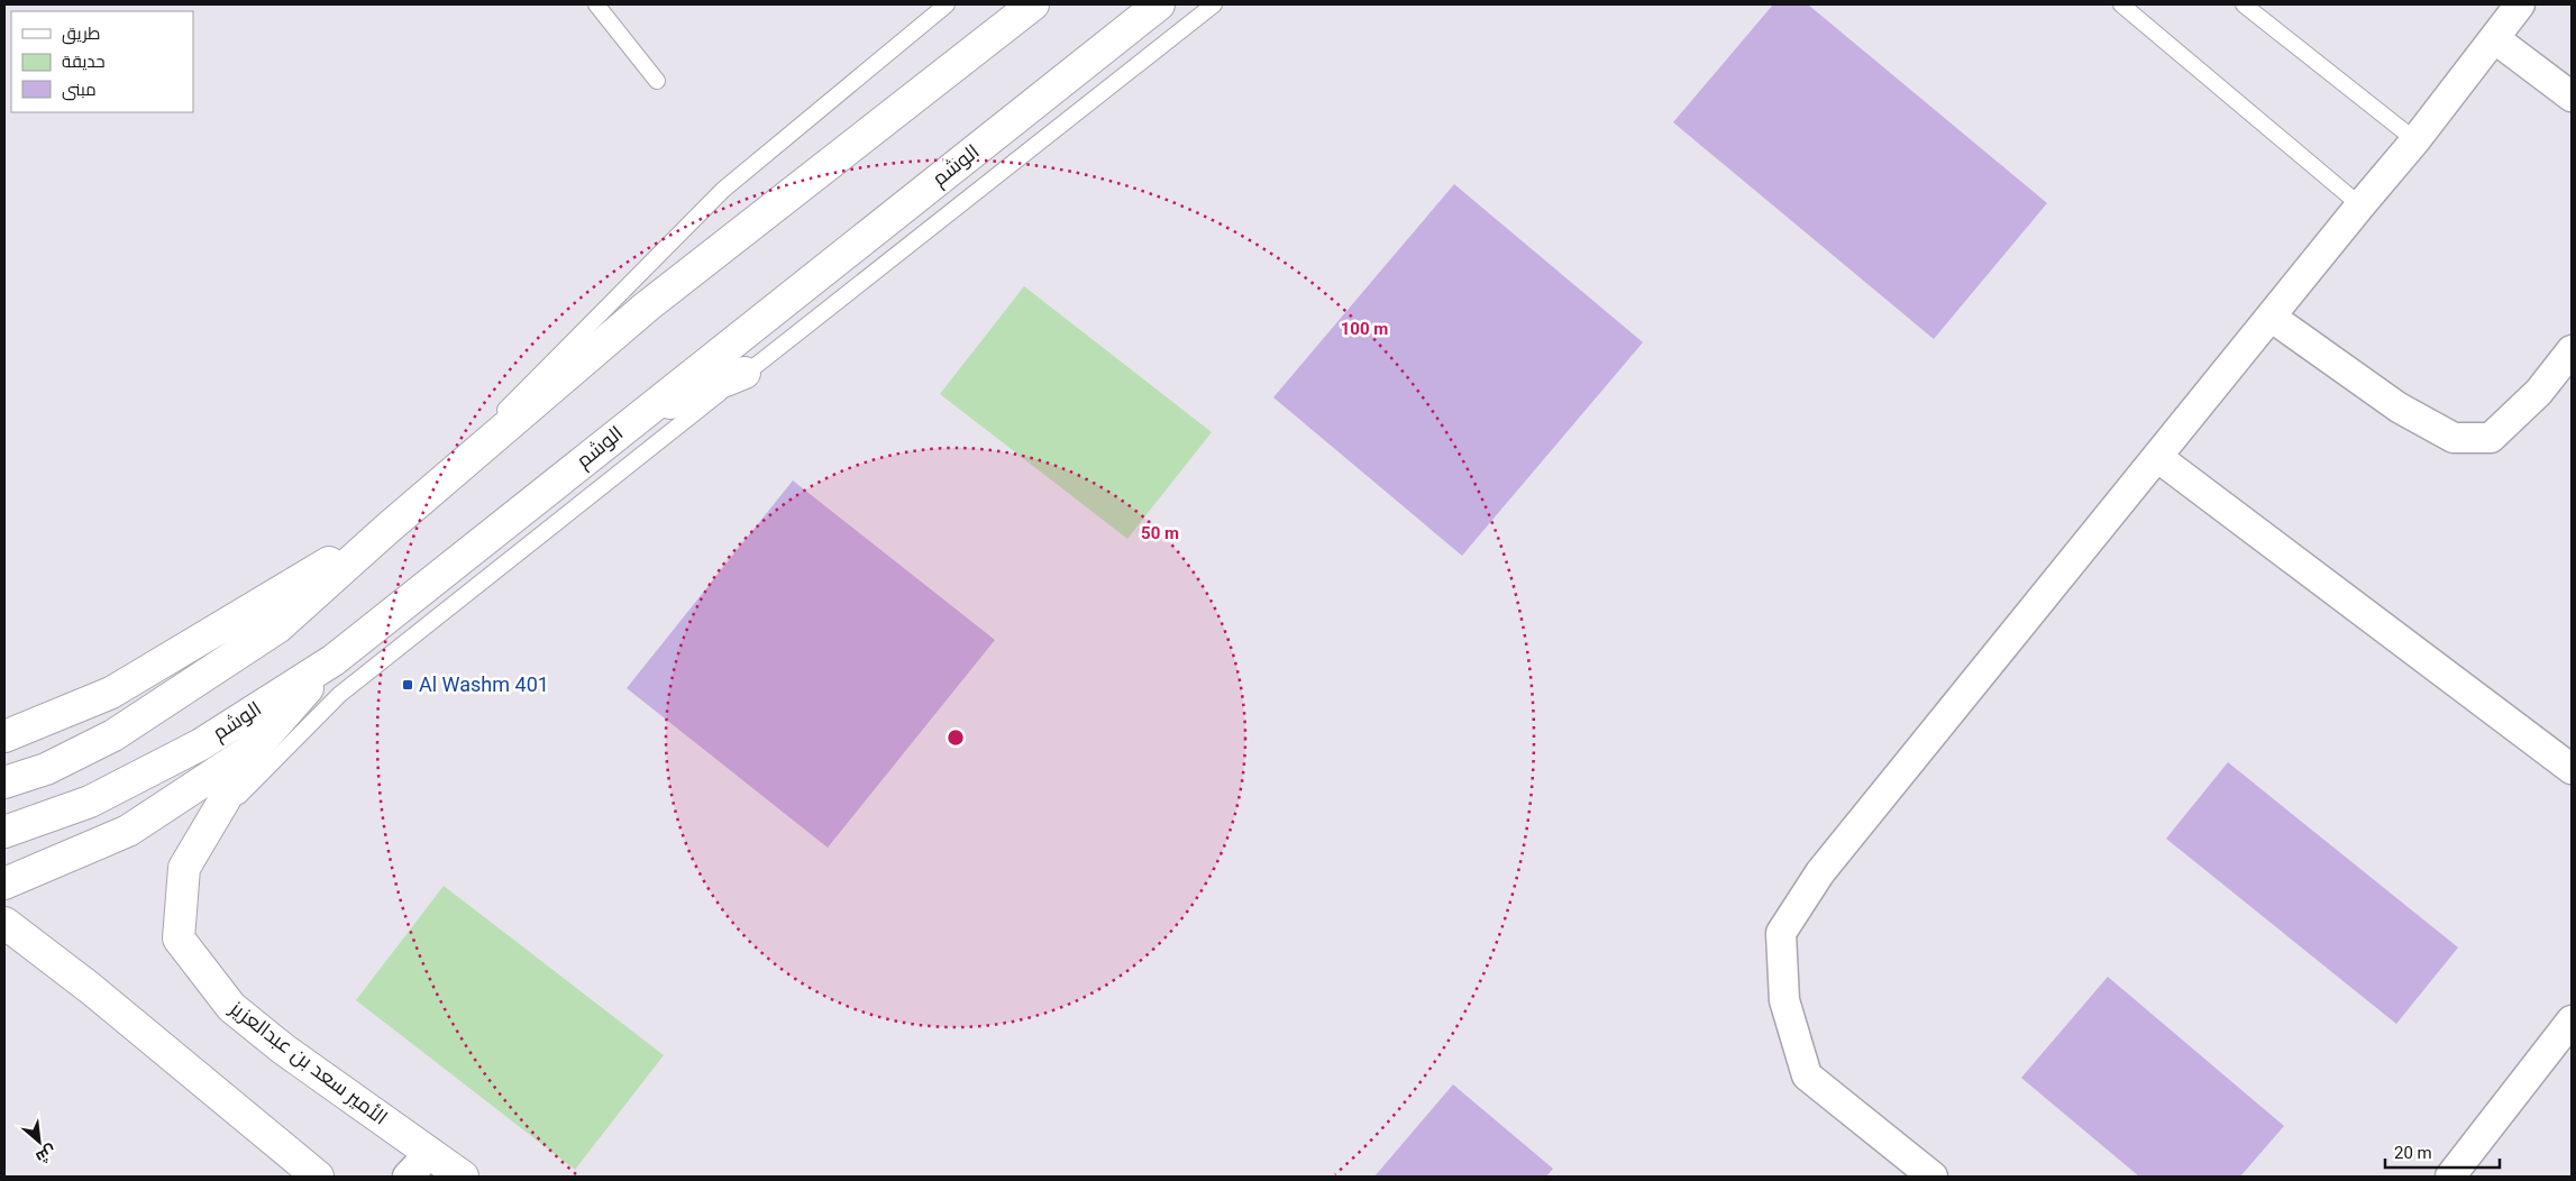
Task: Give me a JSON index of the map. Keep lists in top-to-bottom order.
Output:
{
  "streets": {
    "main road": ["الوشم", "الأمير سعد بن عبدالعزيز"]
  },
  "places": {
    "transit": ["Al Washm 401"]
  },
  "legend": ["طريق", "حديقة", "مبنى"],
  "scale_bar": "20 m",
  "north": "bottom right",
  "rings": ["100 m", "50 m"]
}
